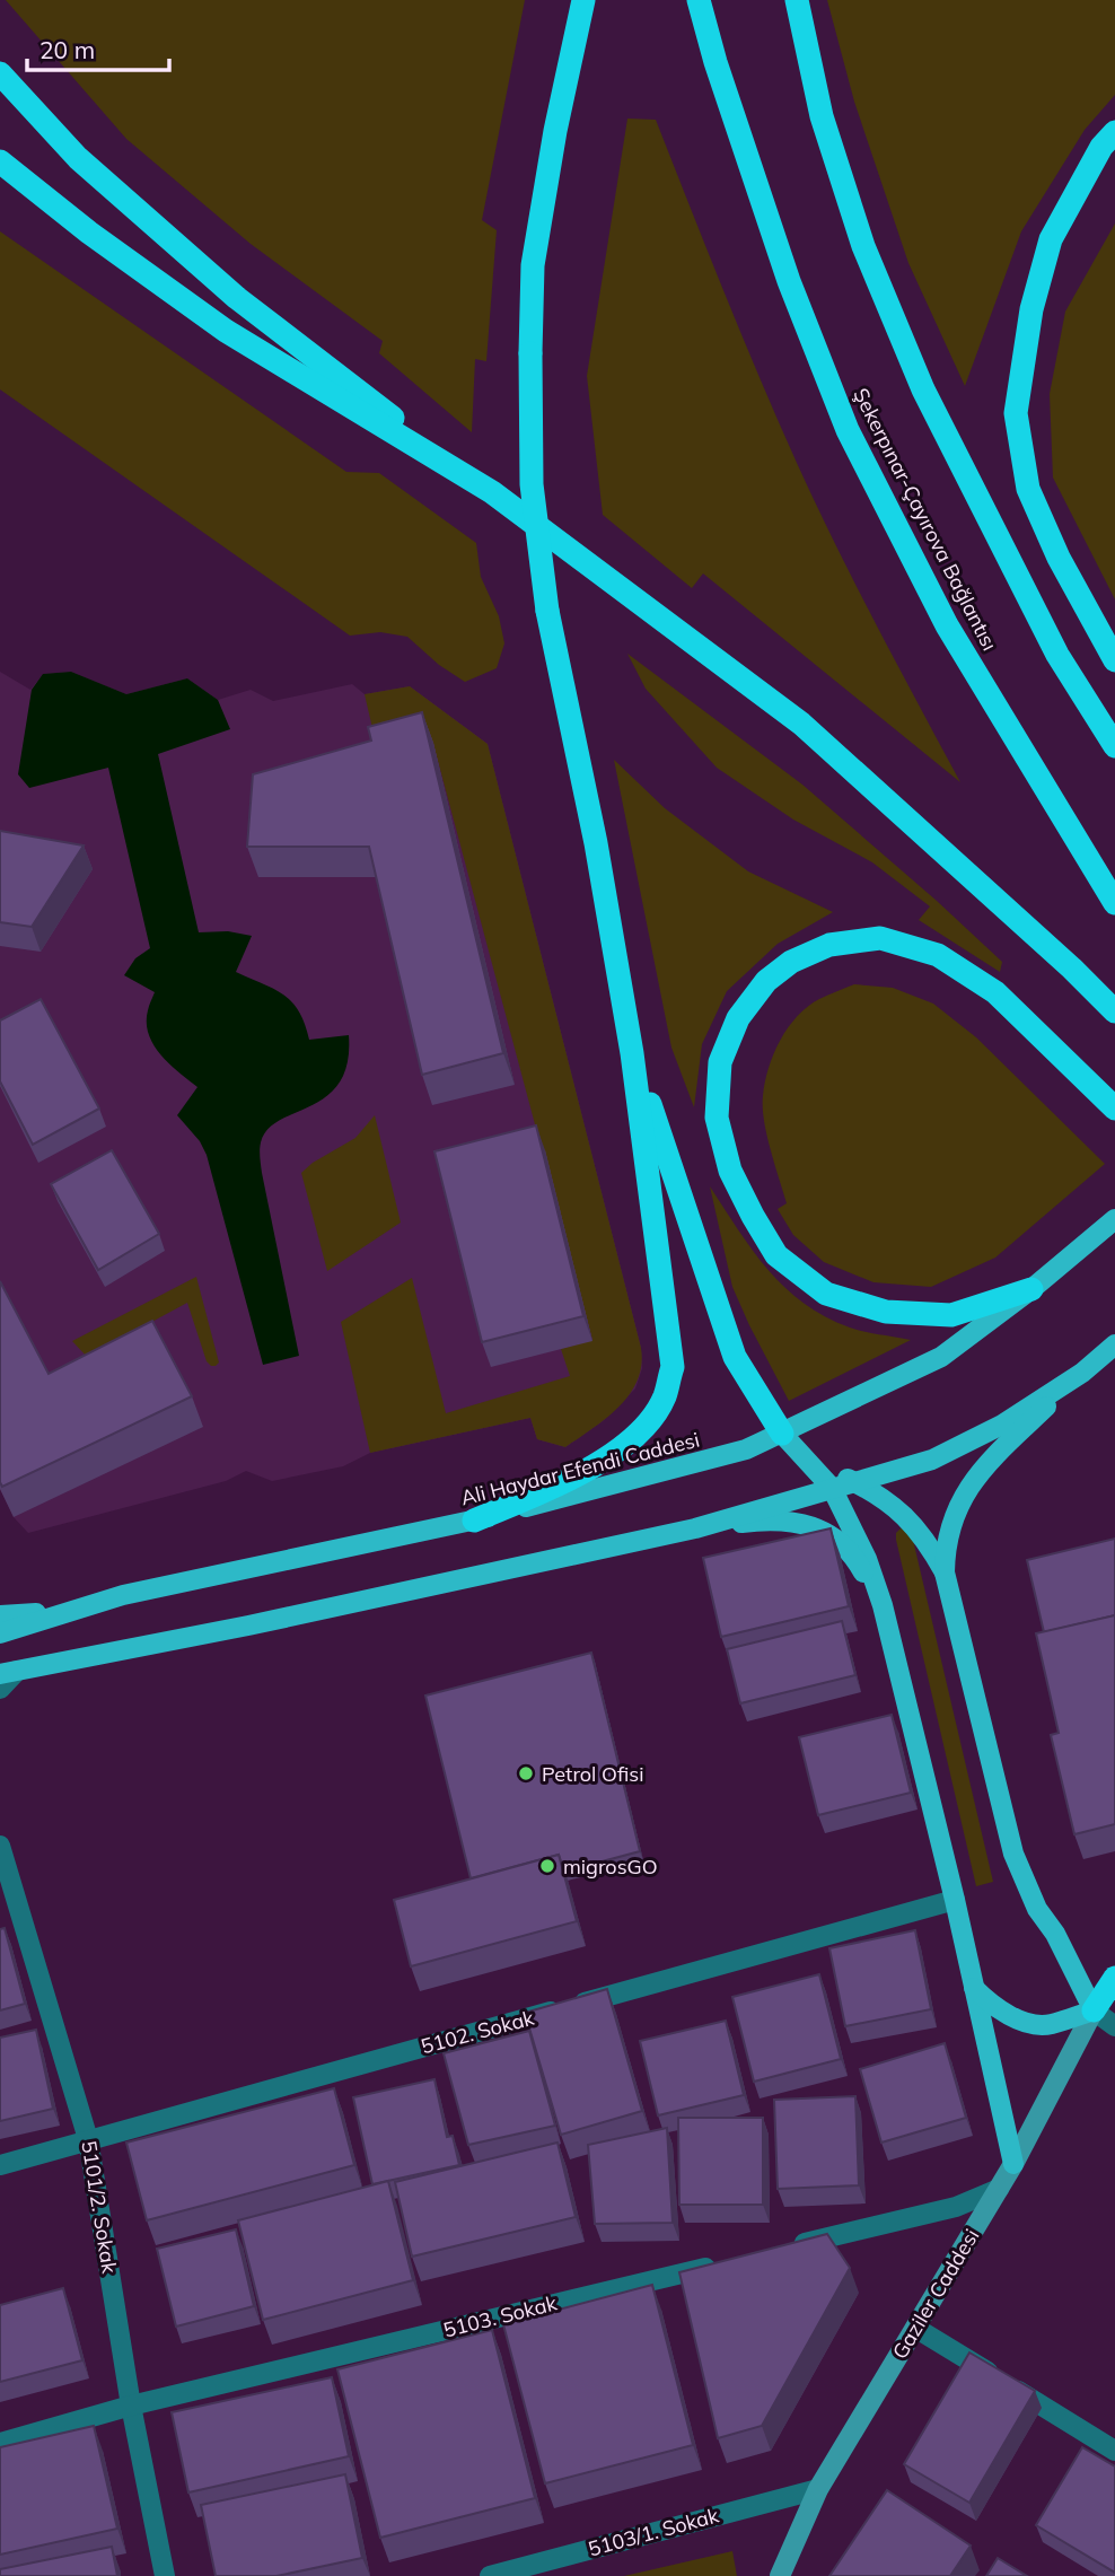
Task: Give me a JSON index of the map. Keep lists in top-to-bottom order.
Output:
{
  "streets": {
    "highway": ["Şekerpınar-Çayırova Bağlantısı"],
    "main road": ["Ali Haydar Efendi Caddesi"],
    "street": [
      "5102. Sokak",
      "5101/2. Sokak",
      "Gaziler Caddesi",
      "5103. Sokak",
      "5103/1. Sokak"
    ]
  },
  "crossings": [
    ["5102. Sokak", "5101/2. Sokak"],
    ["5101/2. Sokak", "5103. Sokak"],
    ["Gaziler Caddesi", "5103/1. Sokak"]
  ],
  "places": ["Petrol Ofisi", "migrosGO"],
  "scale_bar": "20 m"
}
